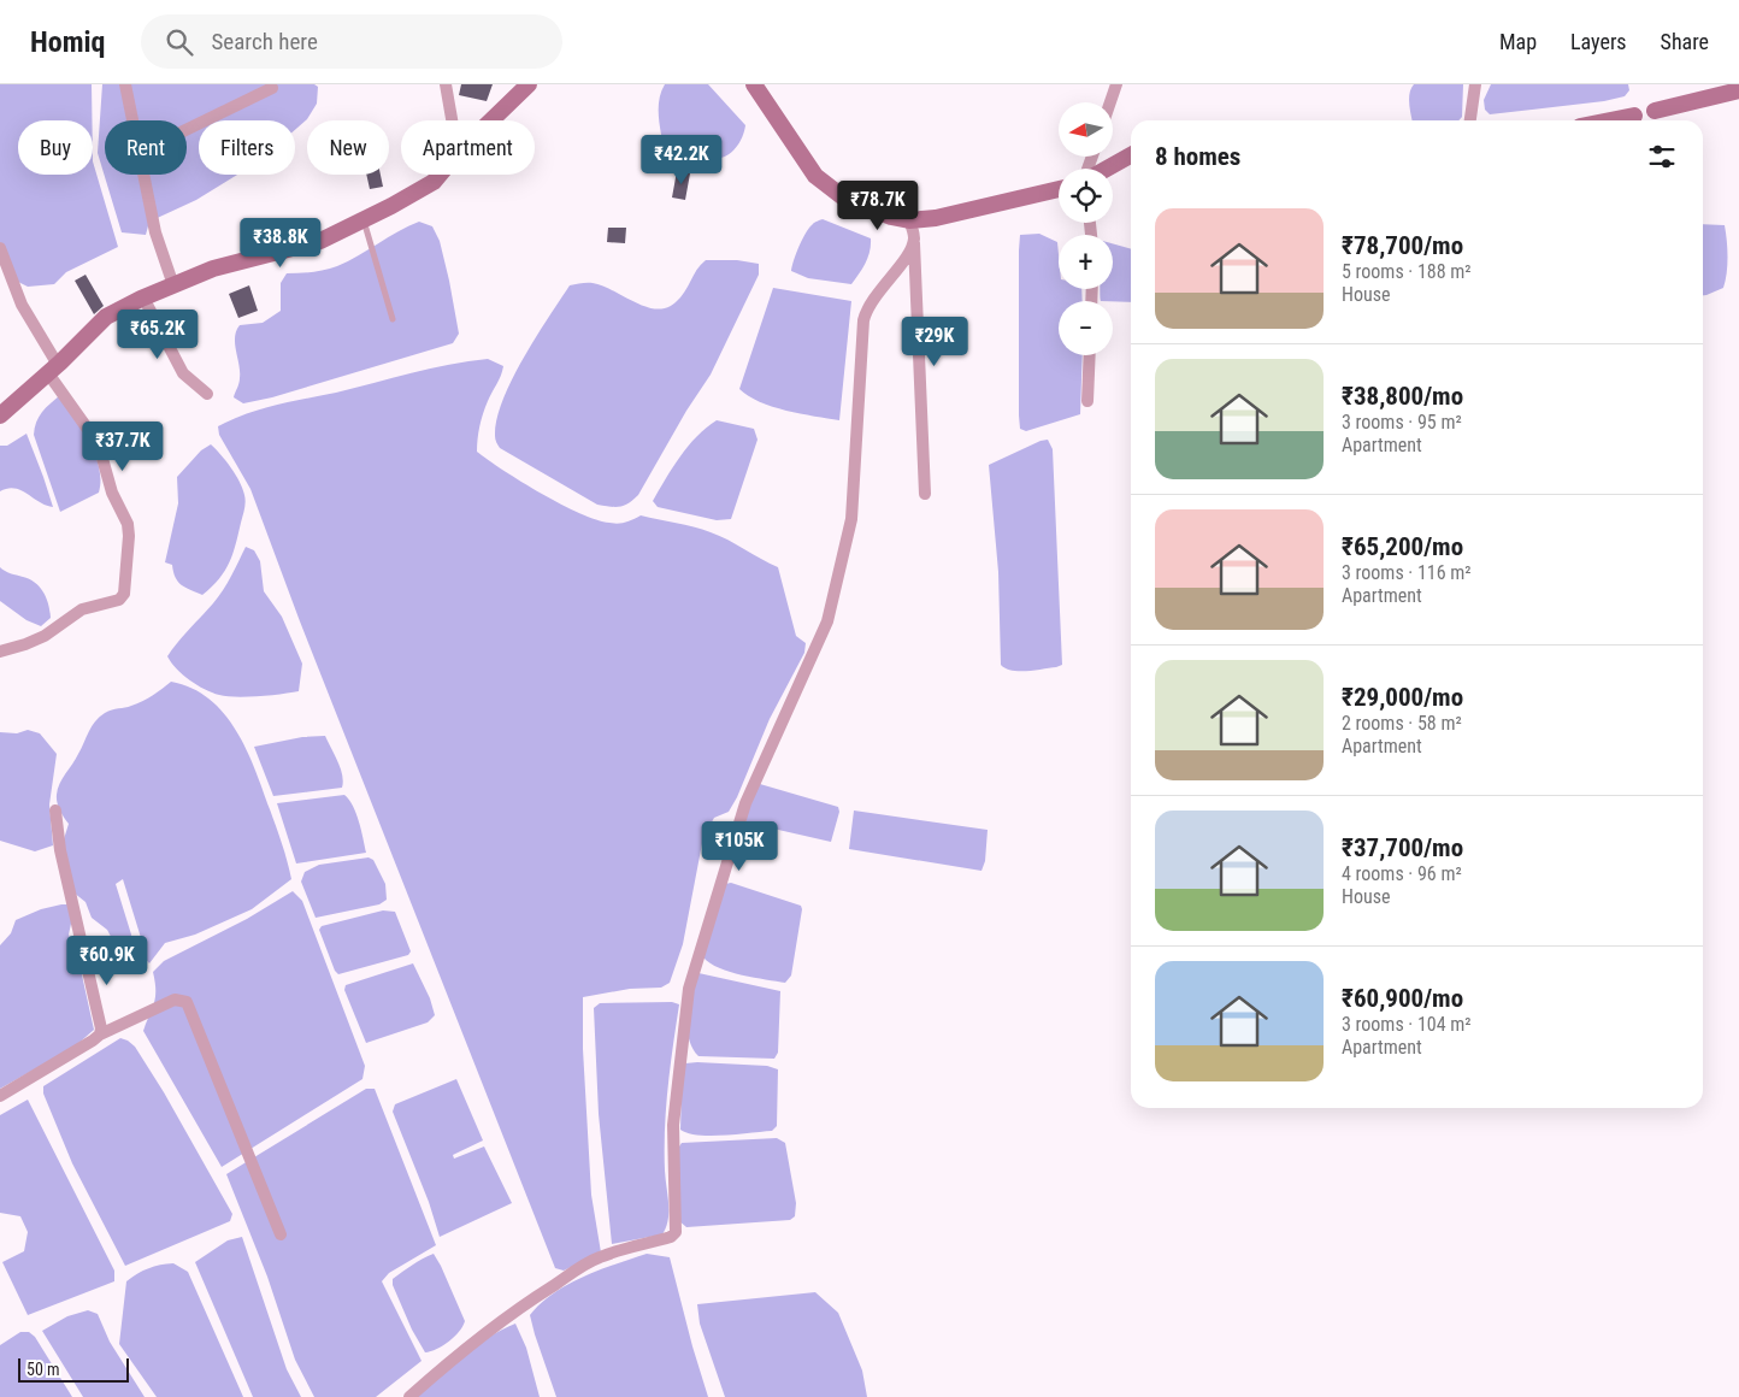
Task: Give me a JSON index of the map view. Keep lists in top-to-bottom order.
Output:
{
  "scale_bar": "50 m",
  "north": "left",
  "page": {
    "header": "Homiq",
    "search": "Search here",
    "nav": ["Map", "Layers", "Share"],
    "map_buttons": ["+", "−"],
    "chip": [
      "Buy",
      "Rent",
      "Filters",
      "New",
      "Apartment"
    ],
    "heading": "8 homes",
    "price": [
      "₹42.2K",
      "₹78.7K",
      "₹38.8K",
      "₹65.2K",
      "₹29K",
      "₹37.7K",
      "₹105K",
      "₹60.9K"
    ],
    "list": [
      {
        "name": "₹78,700/mo",
        "note": "5 rooms · 188 m² · House"
      },
      {
        "name": "₹38,800/mo",
        "note": "3 rooms · 95 m² · Apartment"
      },
      {
        "name": "₹65,200/mo",
        "note": "3 rooms · 116 m² · Apartment"
      },
      {
        "name": "₹29,000/mo",
        "note": "2 rooms · 58 m² · Apartment"
      },
      {
        "name": "₹37,700/mo",
        "note": "4 rooms · 96 m² · House"
      },
      {
        "name": "₹60,900/mo",
        "note": "3 rooms · 104 m² · Apartment"
      }
    ],
    "scale": "50 m"
  }
}
